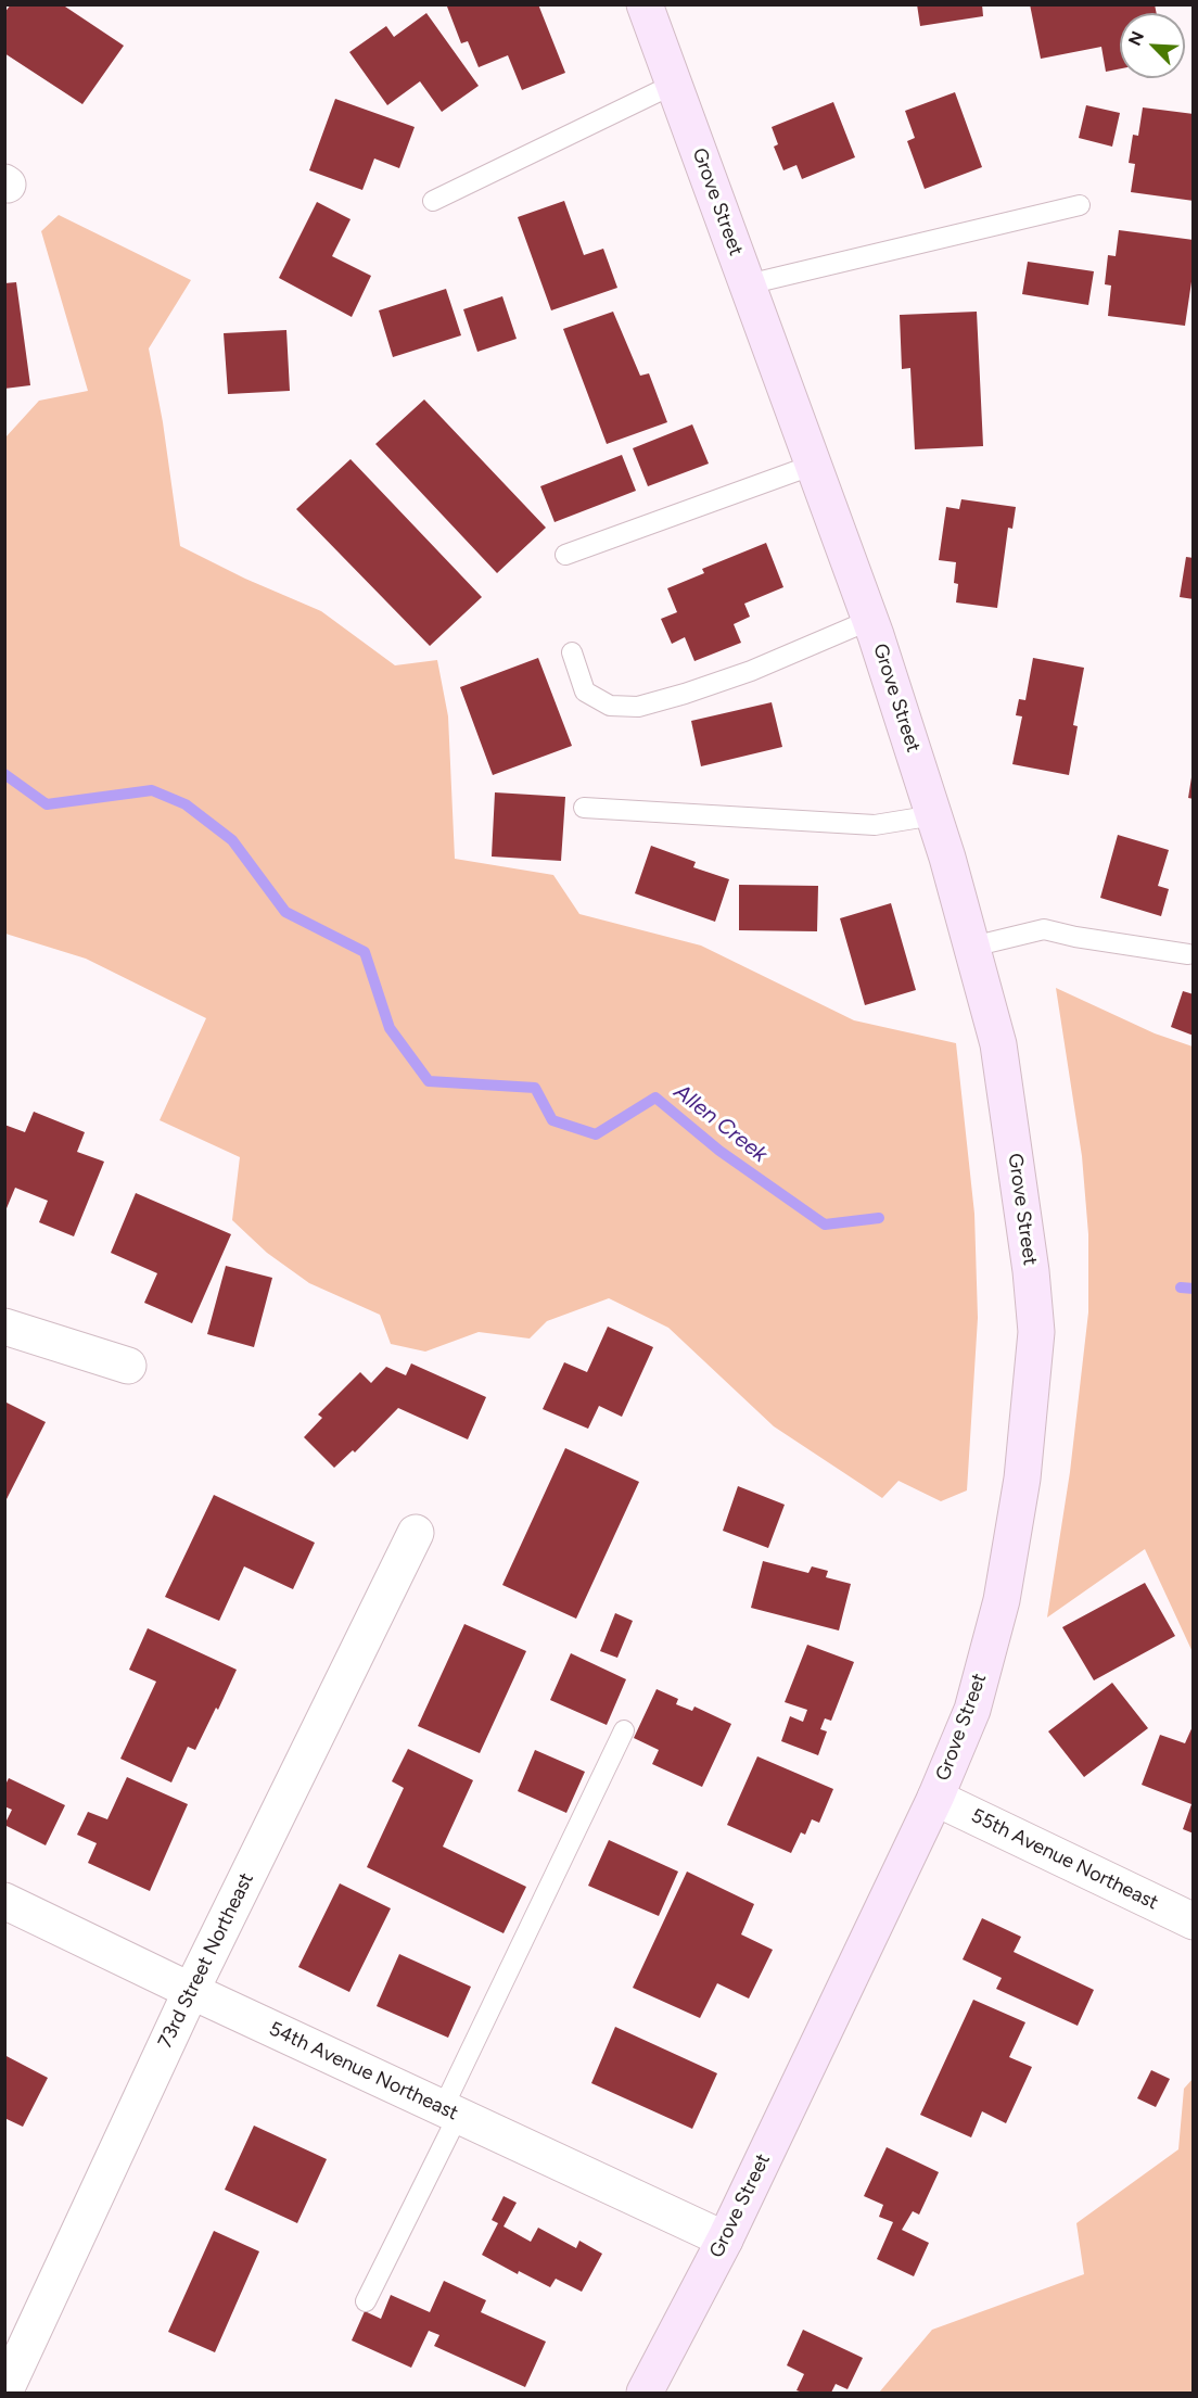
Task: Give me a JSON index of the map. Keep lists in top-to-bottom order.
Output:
{
  "streets": {
    "street": [
      "Grove Street",
      "55th Avenue Northeast",
      "73rd Street Northeast",
      "54th Avenue Northeast"
    ]
  },
  "crossings": [
    ["Grove Street", "55th Avenue Northeast"],
    ["Grove Street", "54th Avenue Northeast"],
    ["73rd Street Northeast", "54th Avenue Northeast"]
  ],
  "water": ["Allen Creek"],
  "north": "top left"
}
